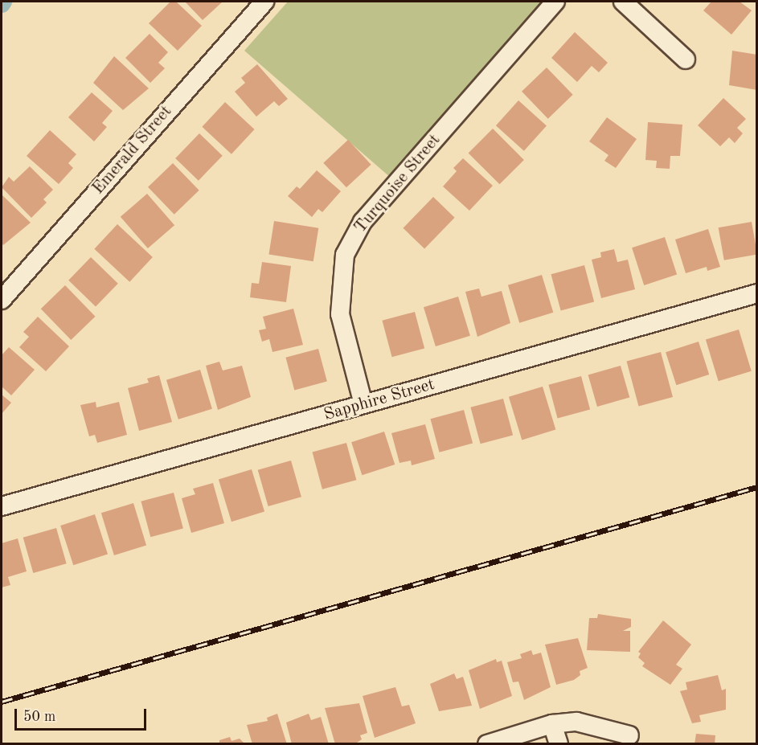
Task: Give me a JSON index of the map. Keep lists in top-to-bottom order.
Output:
{
  "streets": {
    "street": ["Emerald Street", "Turquoise Street", "Sapphire Street"]
  },
  "crossings": [
    ["Turquoise Street", "Sapphire Street"]
  ],
  "scale_bar": "50 m"
}
